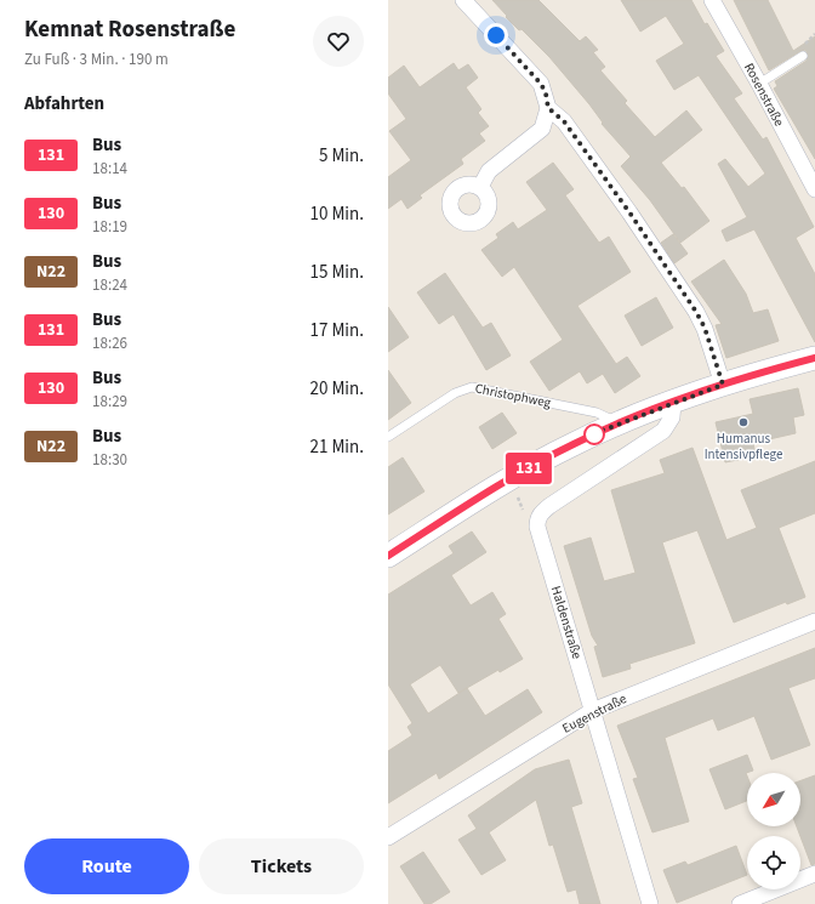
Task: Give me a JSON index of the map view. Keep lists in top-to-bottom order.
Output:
{
  "streets": {
    "street": ["Rosenstraße", "Haldenstraße", "Eugenstraße"],
    "lane": ["Christophweg"]
  },
  "crossings": [
    ["Haldenstraße", "Eugenstraße"]
  ],
  "places": ["Humanus Intensivpflege"],
  "lines": ["bus line 131"],
  "north": "bottom left",
  "page": {
    "heading": [
      ["Kemnat Rosenstraße", "Zu Fuß · 3 Min. · 190 m"],
      "Abfahrten"
    ],
    "on_map": "131",
    "list": [
      {
        "mark": "131",
        "name": "Bus",
        "note": "18:14",
        "value": "5 Min."
      },
      {
        "mark": "130",
        "name": "Bus",
        "note": "18:19",
        "value": "10 Min."
      },
      {
        "mark": "N22",
        "name": "Bus",
        "note": "18:24",
        "value": "15 Min."
      },
      {
        "mark": "131",
        "name": "Bus",
        "note": "18:26",
        "value": "17 Min."
      },
      {
        "mark": "130",
        "name": "Bus",
        "note": "18:29",
        "value": "20 Min."
      },
      {
        "mark": "N22",
        "name": "Bus",
        "note": "18:30",
        "value": "21 Min."
      }
    ],
    "buttons": ["Route", "Tickets"]
  }
}
